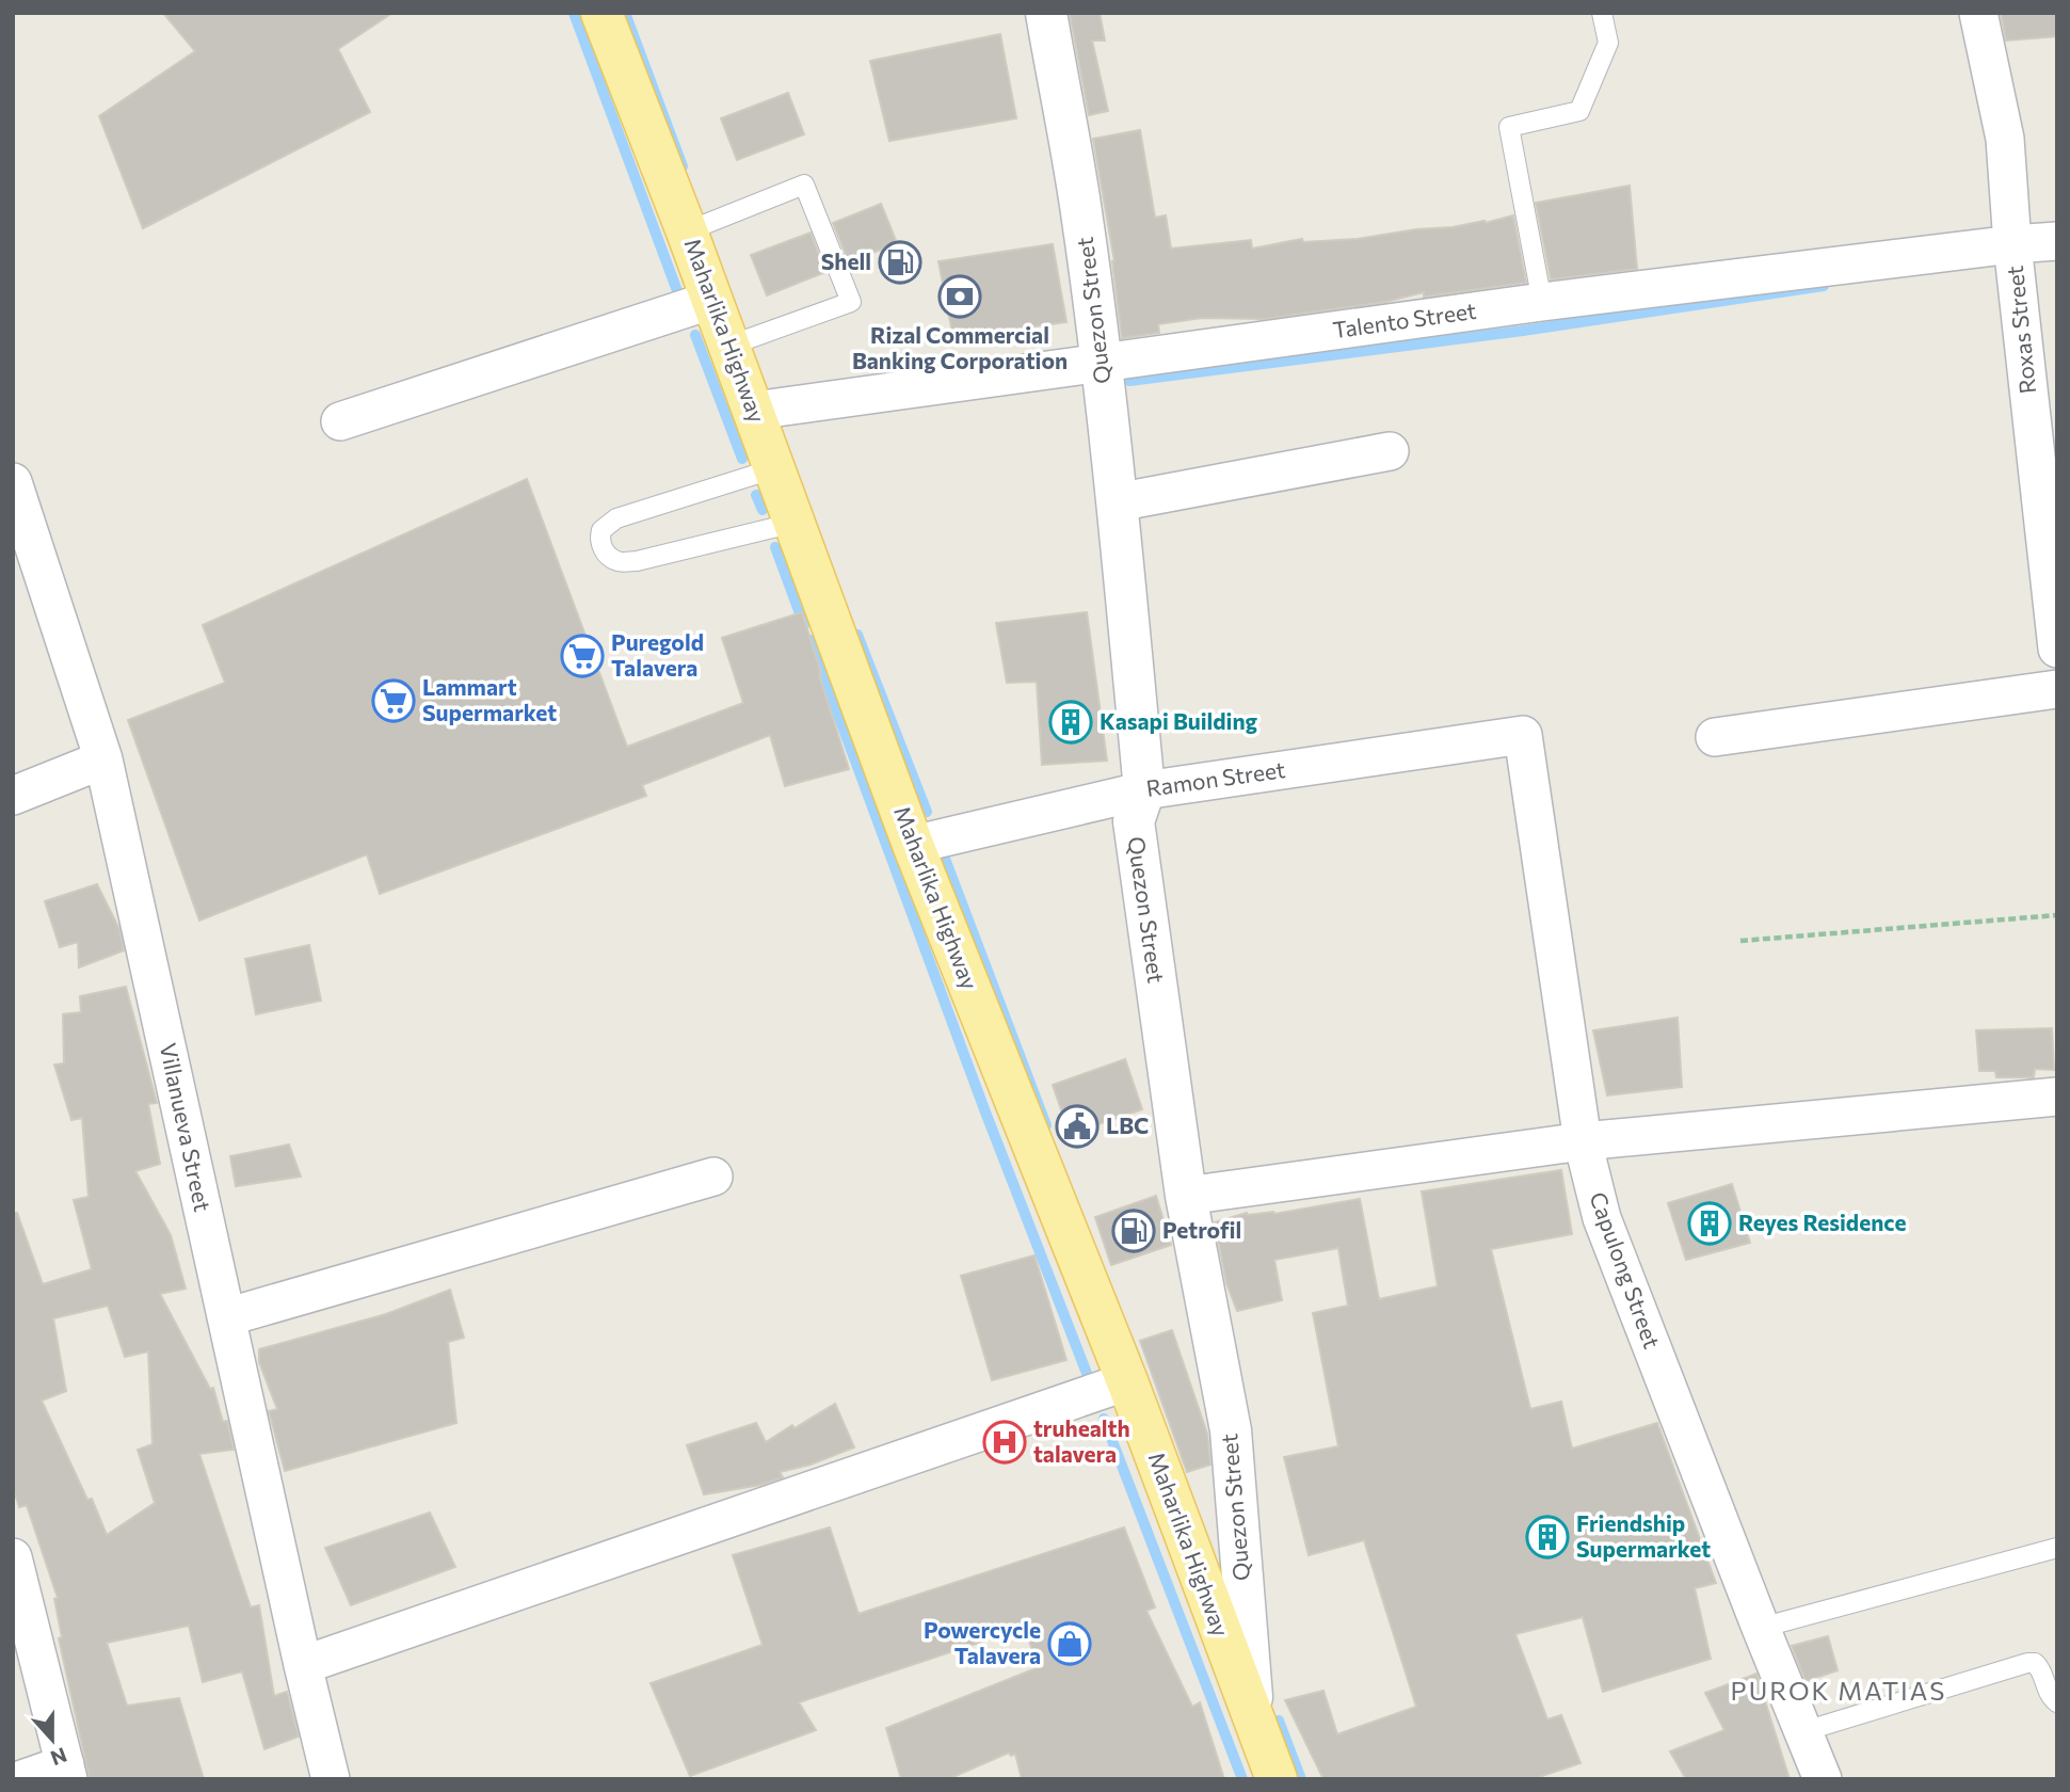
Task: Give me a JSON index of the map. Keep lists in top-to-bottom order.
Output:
{
  "streets": {
    "main road": ["Maharlika Highway"],
    "street": [
      "Quezon Street",
      "Talento Street",
      "Roxas Street",
      "Ramon Street",
      "Villanueva Street",
      "Capulong Street"
    ]
  },
  "crossings": [
    ["Quezon Street", "Talento Street"],
    ["Quezon Street", "Maharlika Highway"],
    ["Quezon Street", "Ramon Street"],
    ["Talento Street", "Roxas Street"],
    ["Talento Street", "Maharlika Highway"],
    ["Maharlika Highway", "Ramon Street"],
    ["Ramon Street", "Capulong Street"]
  ],
  "districts": ["PUROK MATIAS"],
  "places": {
    "fuel station": ["Shell", "Petrofil"],
    "bank": ["Rizal Commercial Banking Corporation"],
    "supermarket": ["Puregold Talavera", "Lammart Supermarket"],
    "building": ["Kasapi Building", "Reyes Residence", "Friendship Supermarket"],
    "public building": ["LBC"],
    "hospital": ["truhealth talavera"],
    "shop": ["Powercycle Talavera"]
  },
  "north": "bottom"
}
